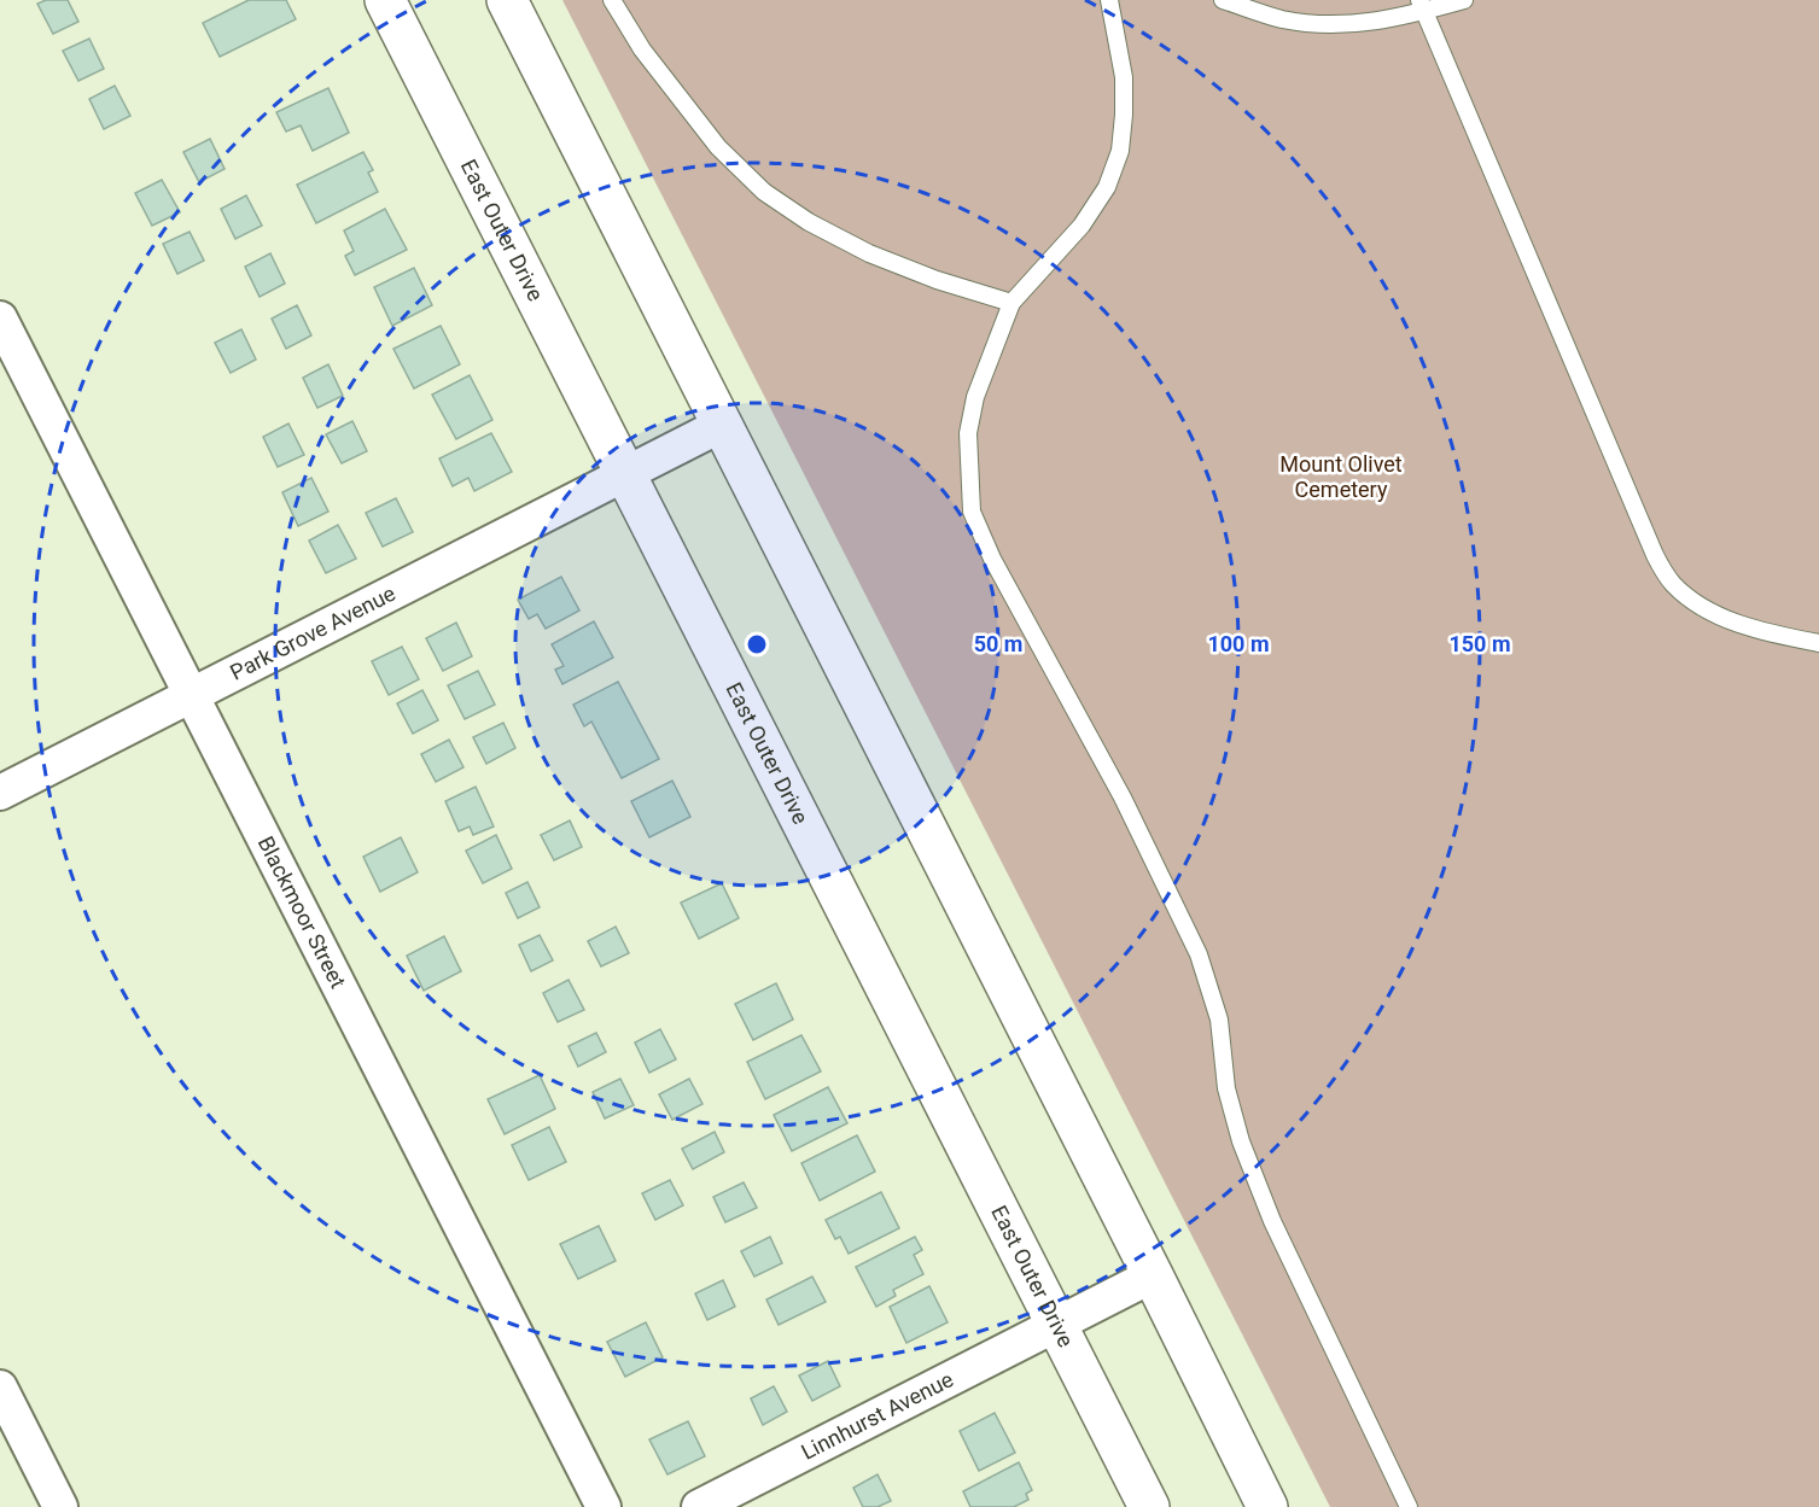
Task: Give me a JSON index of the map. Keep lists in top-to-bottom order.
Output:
{
  "streets": {
    "main road": ["East Outer Drive"],
    "street": ["Park Grove Avenue", "Blackmoor Street", "Linnhurst Avenue"]
  },
  "crossings": [
    ["East Outer Drive", "Park Grove Avenue"],
    ["East Outer Drive", "Linnhurst Avenue"],
    ["Park Grove Avenue", "Blackmoor Street"]
  ],
  "parks": ["Mount Olivet Cemetery"],
  "rings": ["50 m", "100 m", "150 m"]
}
